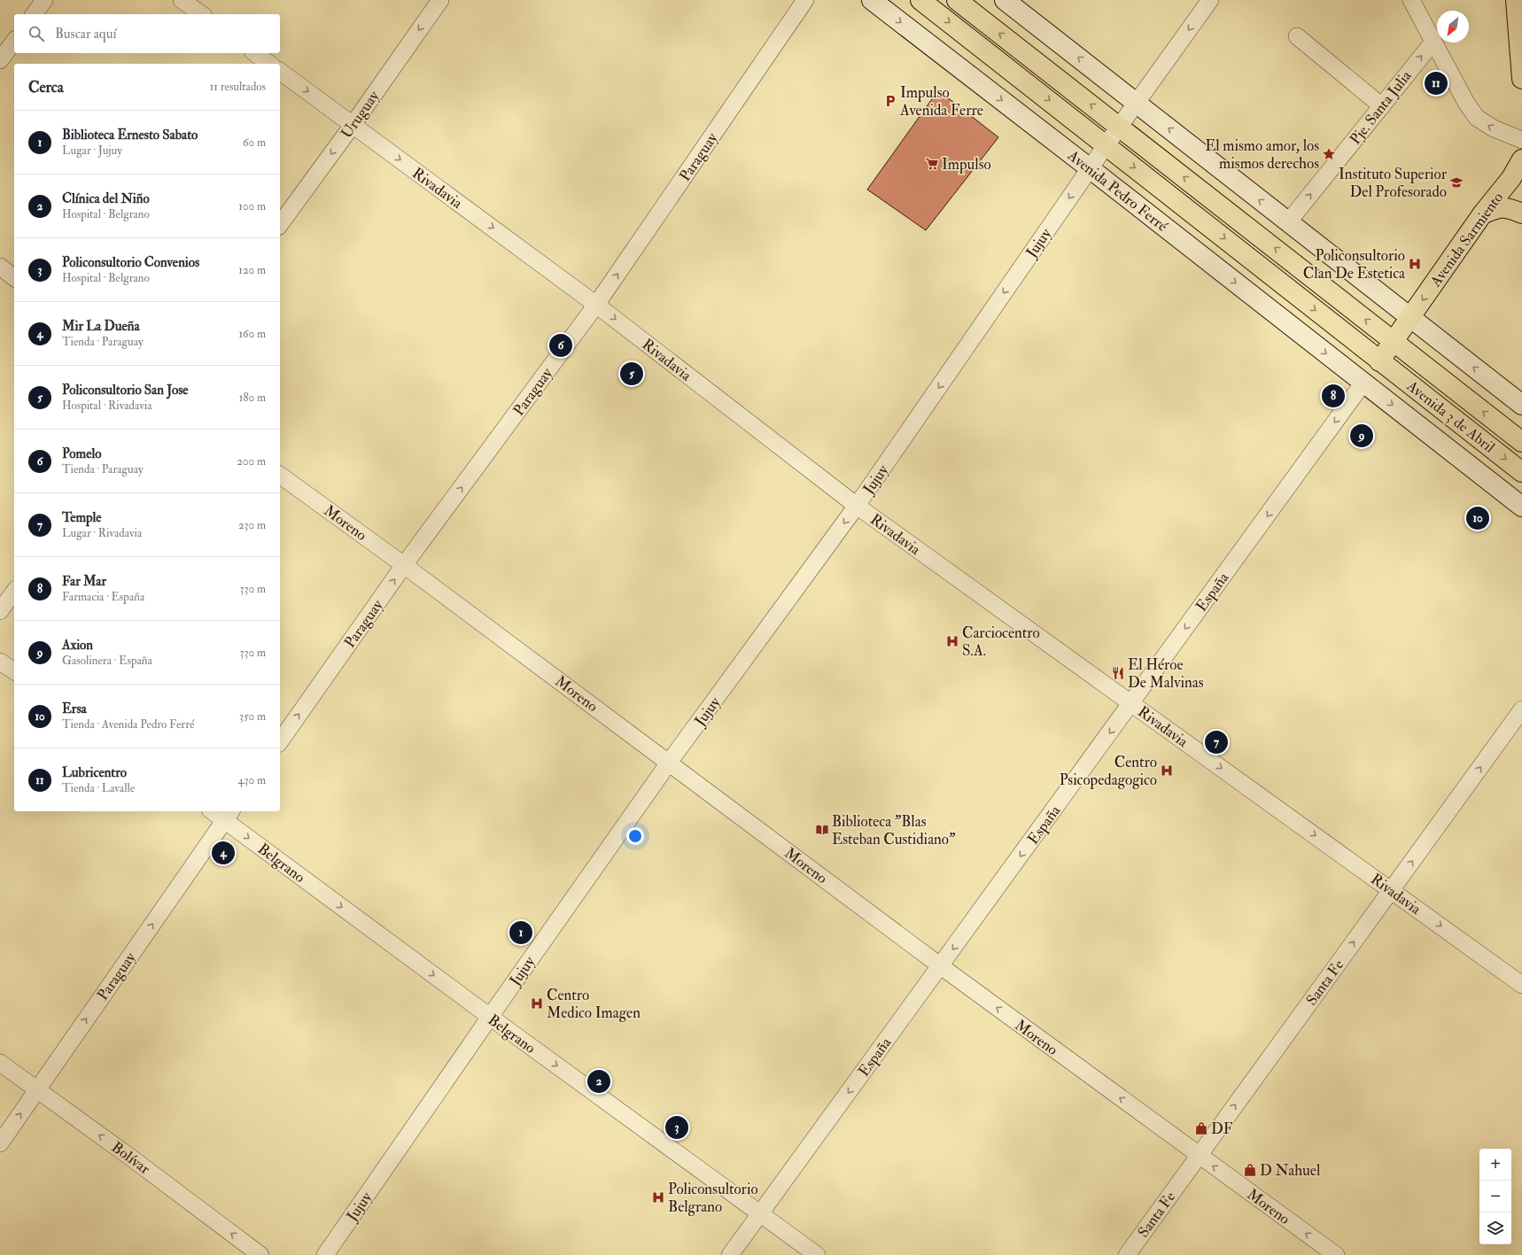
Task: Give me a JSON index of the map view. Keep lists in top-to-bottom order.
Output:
{
  "streets": {
    "main road": [
      "Avenida Pedro Ferré",
      "Avenida Sarmiento",
      "Avenida 3 de Abril",
      "España"
    ],
    "street": [
      "Pje. Santa Julia",
      "Uruguay",
      "Paraguay",
      "Rivadavia",
      "Jujuy",
      "Moreno",
      "Belgrano",
      "Santa Fe",
      "Bolívar"
    ]
  },
  "crossings": [
    ["Uruguay", "Rivadavia"],
    ["Paraguay", "Rivadavia"],
    ["Paraguay", "Moreno"],
    ["Paraguay", "Belgrano"],
    ["Paraguay", "Bolívar"],
    ["Rivadavia", "Jujuy"],
    ["Rivadavia", "España"],
    ["Rivadavia", "Santa Fe"],
    ["Avenida Pedro Ferré", "Jujuy"],
    ["Avenida Pedro Ferré", "Avenida 3 de Abril"],
    ["Avenida Pedro Ferré", "España"],
    ["Avenida Sarmiento", "Avenida 3 de Abril"],
    ["Avenida Sarmiento", "España"],
    ["Jujuy", "Moreno"],
    ["Jujuy", "Belgrano"],
    ["Avenida 3 de Abril", "España"],
    ["Moreno", "España"],
    ["Moreno", "Santa Fe"],
    ["España", "Belgrano"]
  ],
  "one_way": [
    "Pje. Santa Julia",
    "Uruguay",
    "Paraguay",
    "Rivadavia",
    "Avenida Sarmiento",
    "Jujuy",
    "Moreno",
    "España",
    "Belgrano",
    "Santa Fe",
    "Bolívar"
  ],
  "places": {
    "parking": ["Impulso Avenida Ferre"],
    "place": ["El mismo amor, los mismos derechos"],
    "supermarket": ["Impulso"],
    "school or university": ["Instituto Superior Del Profesorado"],
    "hospital": [
      "Policonsultorio Clan De Estetica",
      "Carciocentro S.A.",
      "Centro Psicopedagogico",
      "Centro Medico Imagen",
      "Policonsultorio Belgrano"
    ],
    "restaurant": ["El Héroe De Malvinas"],
    "library": ["Biblioteca \"Blas Esteban Custidiano\""],
    "shop": ["DF", "D Nahuel"]
  },
  "north": "bottom left",
  "page": {
    "search": "Buscar aquí",
    "heading": ["Cerca", "11 resultados"],
    "pins": [
      "11",
      "6",
      "5",
      "8",
      "9",
      "10",
      "7",
      "4",
      "1",
      "2",
      "3"
    ],
    "list": [
      {
        "mark": "1",
        "name": "Biblioteca Ernesto Sabato",
        "note": "Lugar · Jujuy",
        "value": "60 m"
      },
      {
        "mark": "2",
        "name": "Clínica del Niño",
        "note": "Hospital · Belgrano",
        "value": "100 m"
      },
      {
        "mark": "3",
        "name": "Policonsultorio Convenios",
        "note": "Hospital · Belgrano",
        "value": "120 m"
      },
      {
        "mark": "4",
        "name": "Mir La Dueña",
        "note": "Tienda · Paraguay",
        "value": "160 m"
      },
      {
        "mark": "5",
        "name": "Policonsultorio San Jose",
        "note": "Hospital · Rivadavia",
        "value": "180 m"
      },
      {
        "mark": "6",
        "name": "Pomelo",
        "note": "Tienda · Paraguay",
        "value": "200 m"
      },
      {
        "mark": "7",
        "name": "Temple",
        "note": "Lugar · Rivadavia",
        "value": "230 m"
      },
      {
        "mark": "8",
        "name": "Far Mar",
        "note": "Farmacia · España",
        "value": "330 m"
      },
      {
        "mark": "9",
        "name": "Axion",
        "note": "Gasolinera · España",
        "value": "330 m"
      },
      {
        "mark": "10",
        "name": "Ersa",
        "note": "Tienda · Avenida Pedro Ferré",
        "value": "350 m"
      },
      {
        "mark": "11",
        "name": "Lubricentro",
        "note": "Tienda · Lavalle",
        "value": "430 m"
      }
    ],
    "map_buttons": ["+", "−"]
  }
}
